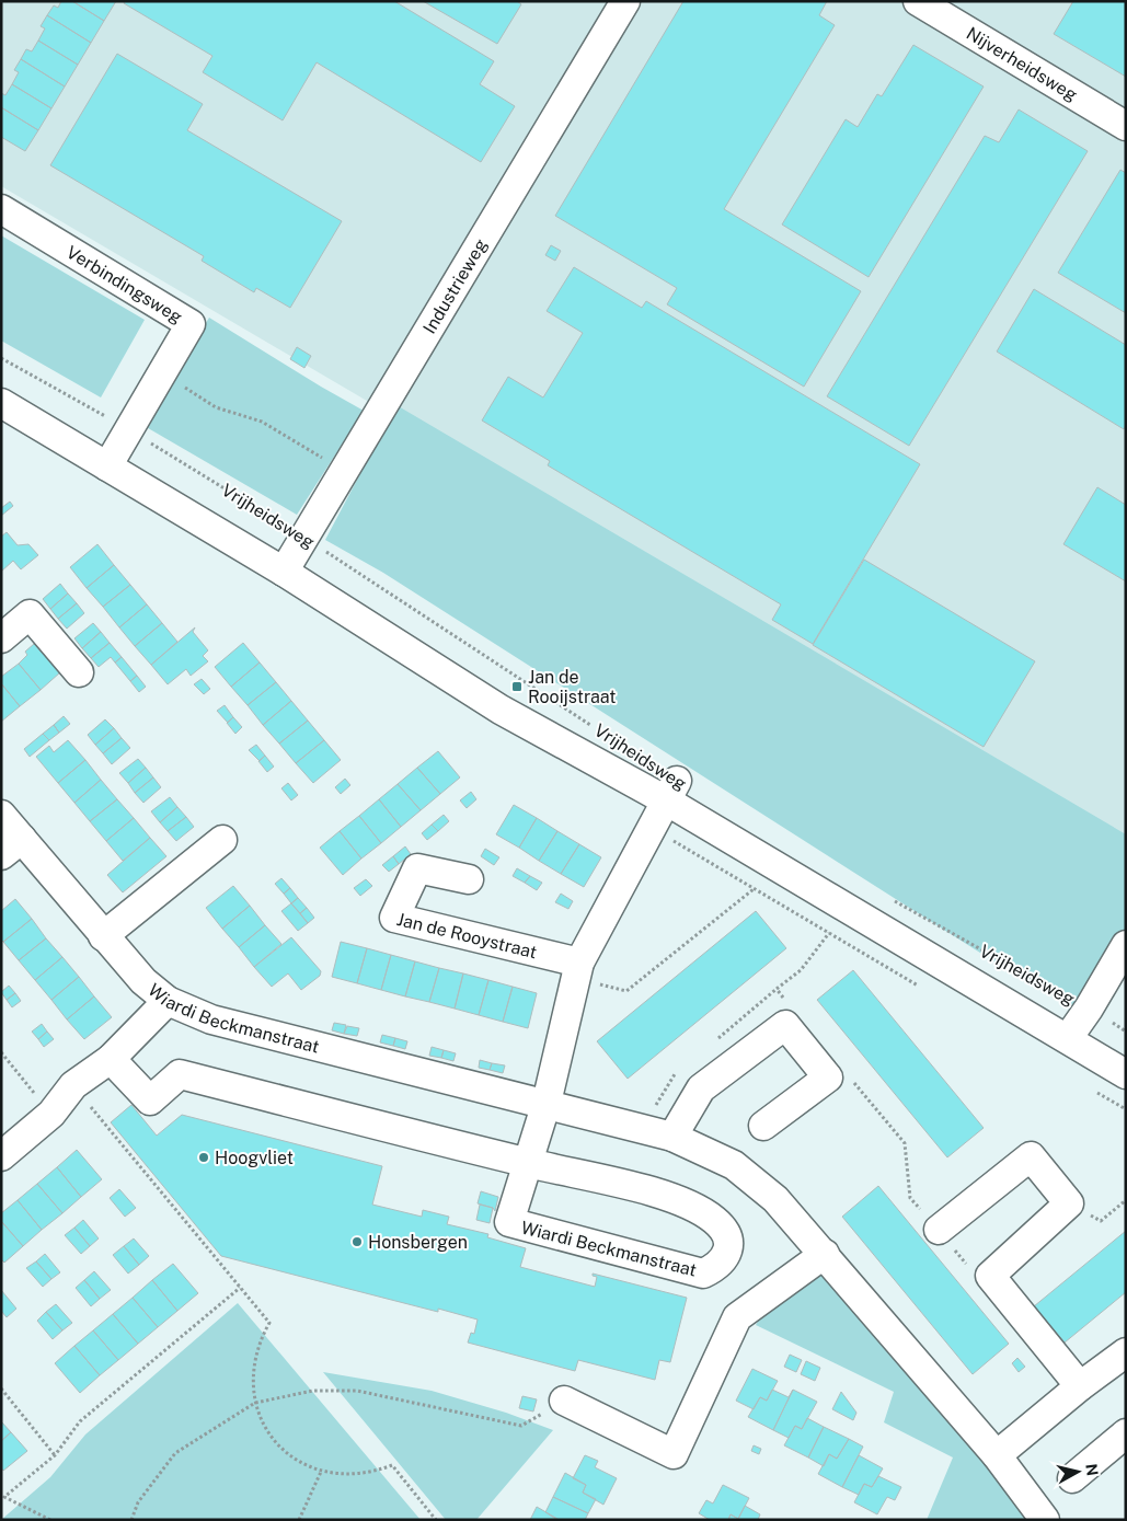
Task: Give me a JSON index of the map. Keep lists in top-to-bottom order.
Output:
{
  "streets": {
    "street": [
      "Nijverheidsweg",
      "Verbindingsweg",
      "Industrieweg",
      "Vrijheidsweg",
      "Jan de Rooystraat",
      "Wiardi Beckmanstraat"
    ]
  },
  "crossings": [
    ["Verbindingsweg", "Vrijheidsweg"],
    ["Industrieweg", "Vrijheidsweg"]
  ],
  "places": {
    "transit": ["Jan de Rooijstraat"],
    "other": ["Hoogvliet", "Honsbergen"]
  },
  "north": "right"
}
